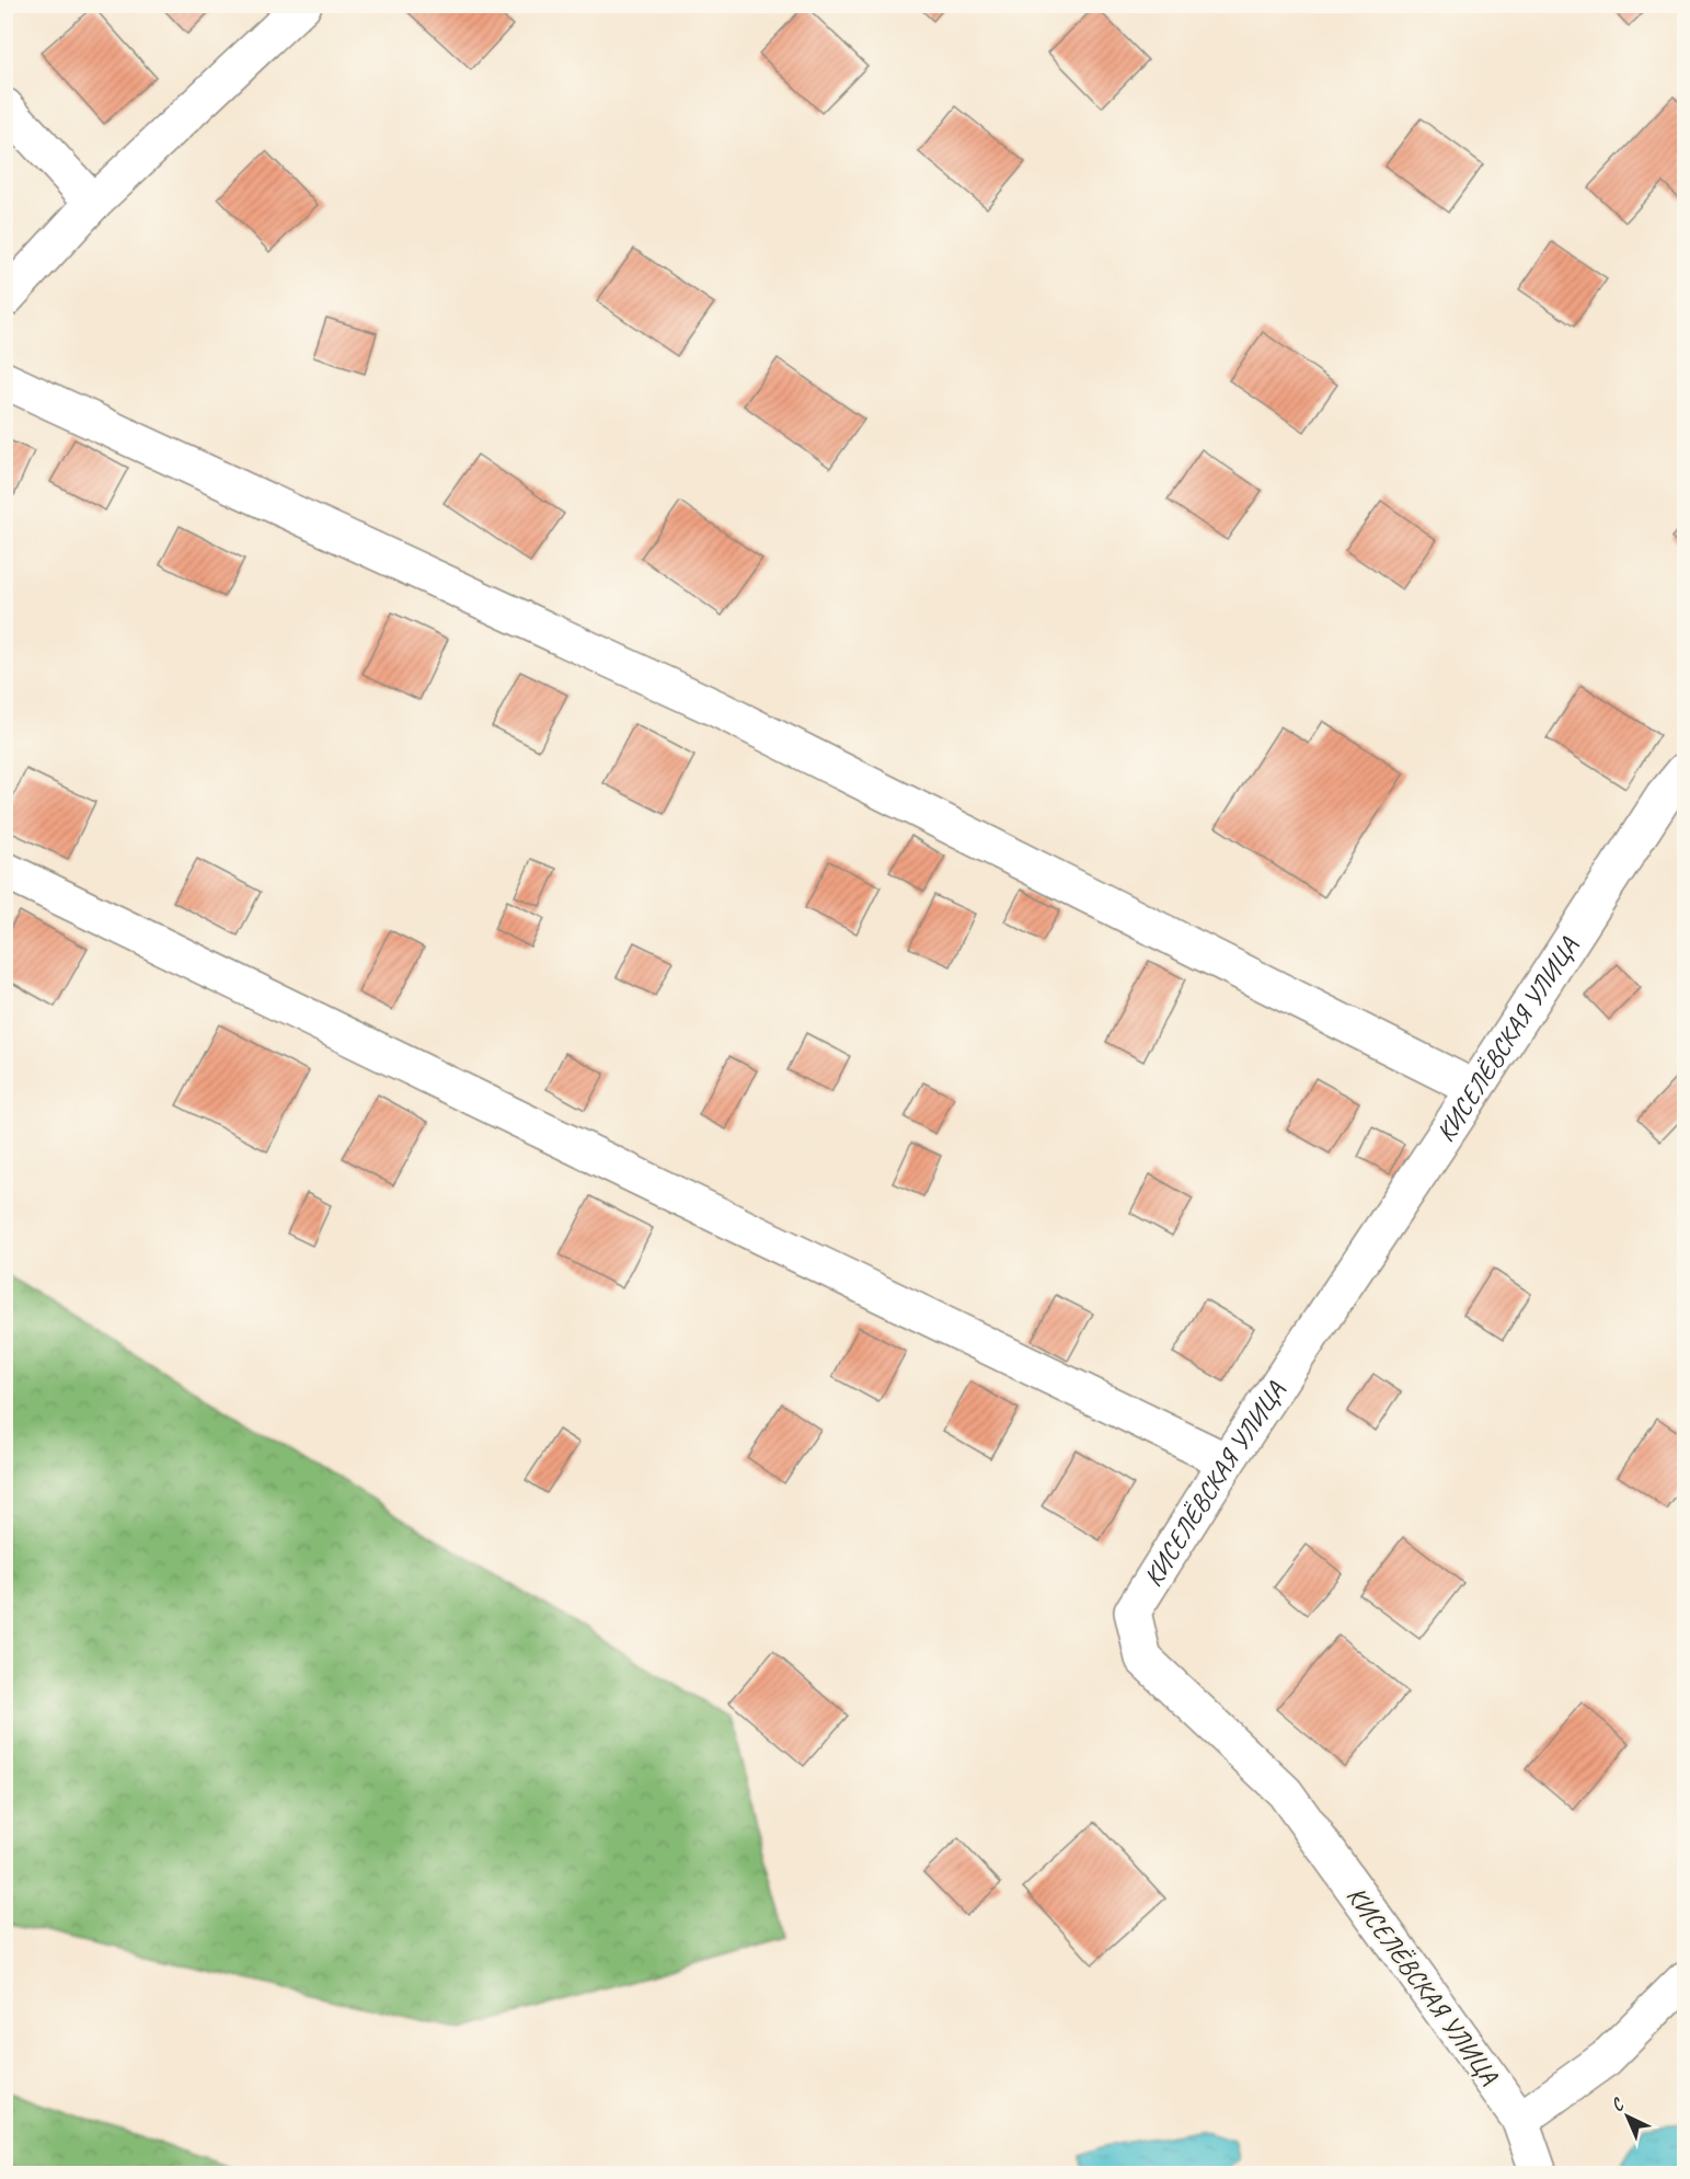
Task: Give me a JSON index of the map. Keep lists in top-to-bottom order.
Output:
{
  "streets": {
    "street": ["КИСЕЛЁВСКАЯ УЛИЦА"]
  },
  "north": "top left"
}
